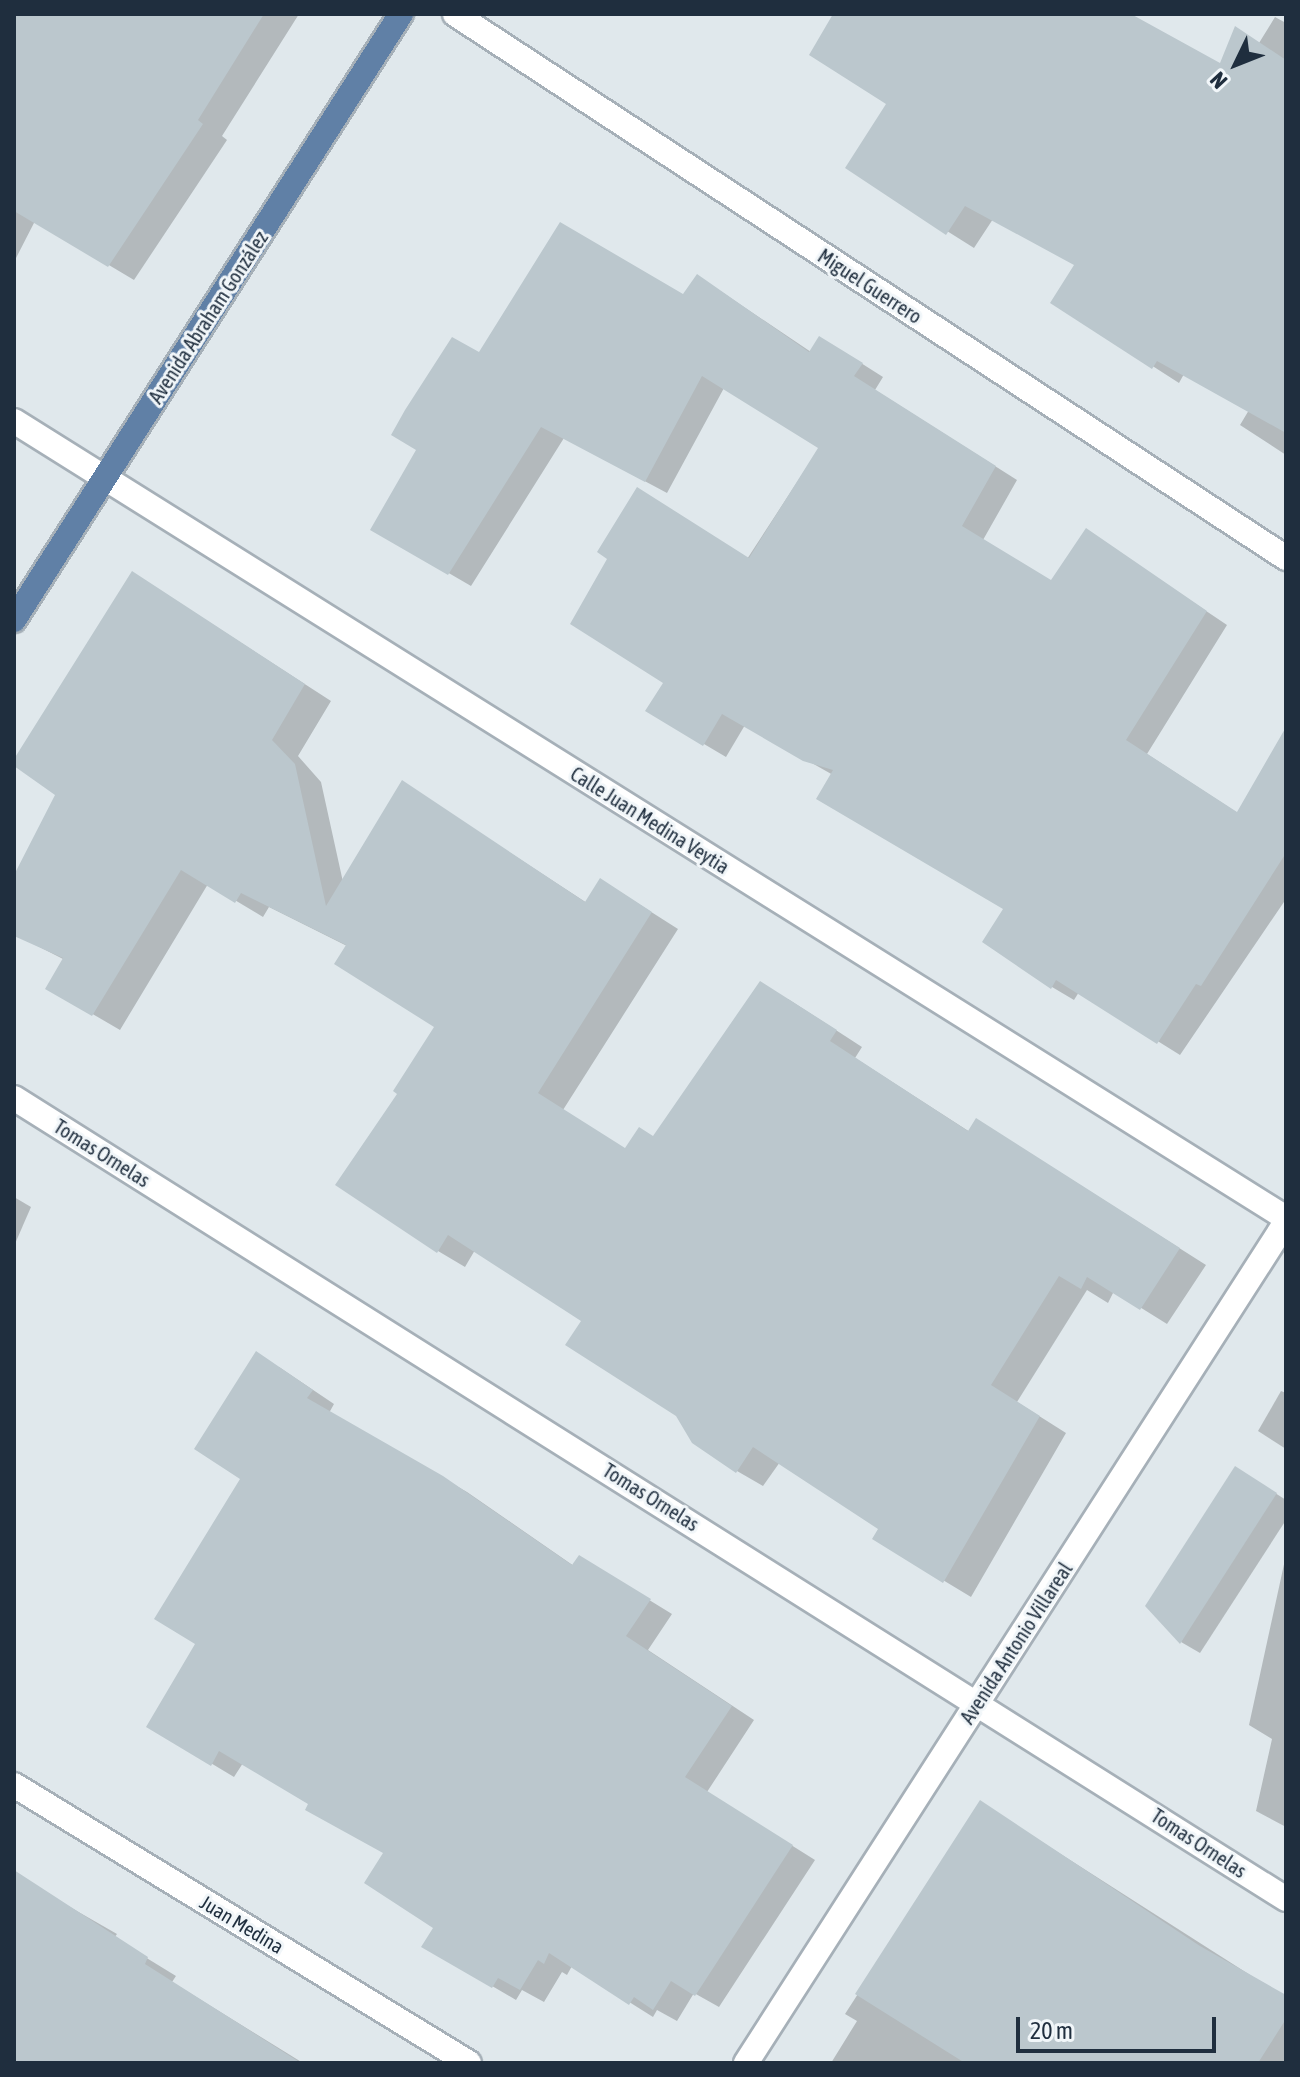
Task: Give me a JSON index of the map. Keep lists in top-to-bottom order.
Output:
{
  "streets": {
    "main road": ["Avenida Abraham González"],
    "street": [
      "Miguel Guerrero",
      "Calle Juan Medina Veytia",
      "Tomas Ornelas",
      "Avenida Antonio Villareal",
      "Juan Medina"
    ]
  },
  "crossings": [
    ["Avenida Abraham González", "Calle Juan Medina Veytia"],
    ["Calle Juan Medina Veytia", "Avenida Antonio Villareal"],
    ["Tomas Ornelas", "Avenida Antonio Villareal"]
  ],
  "scale_bar": "20 m",
  "north": "bottom left"
}
